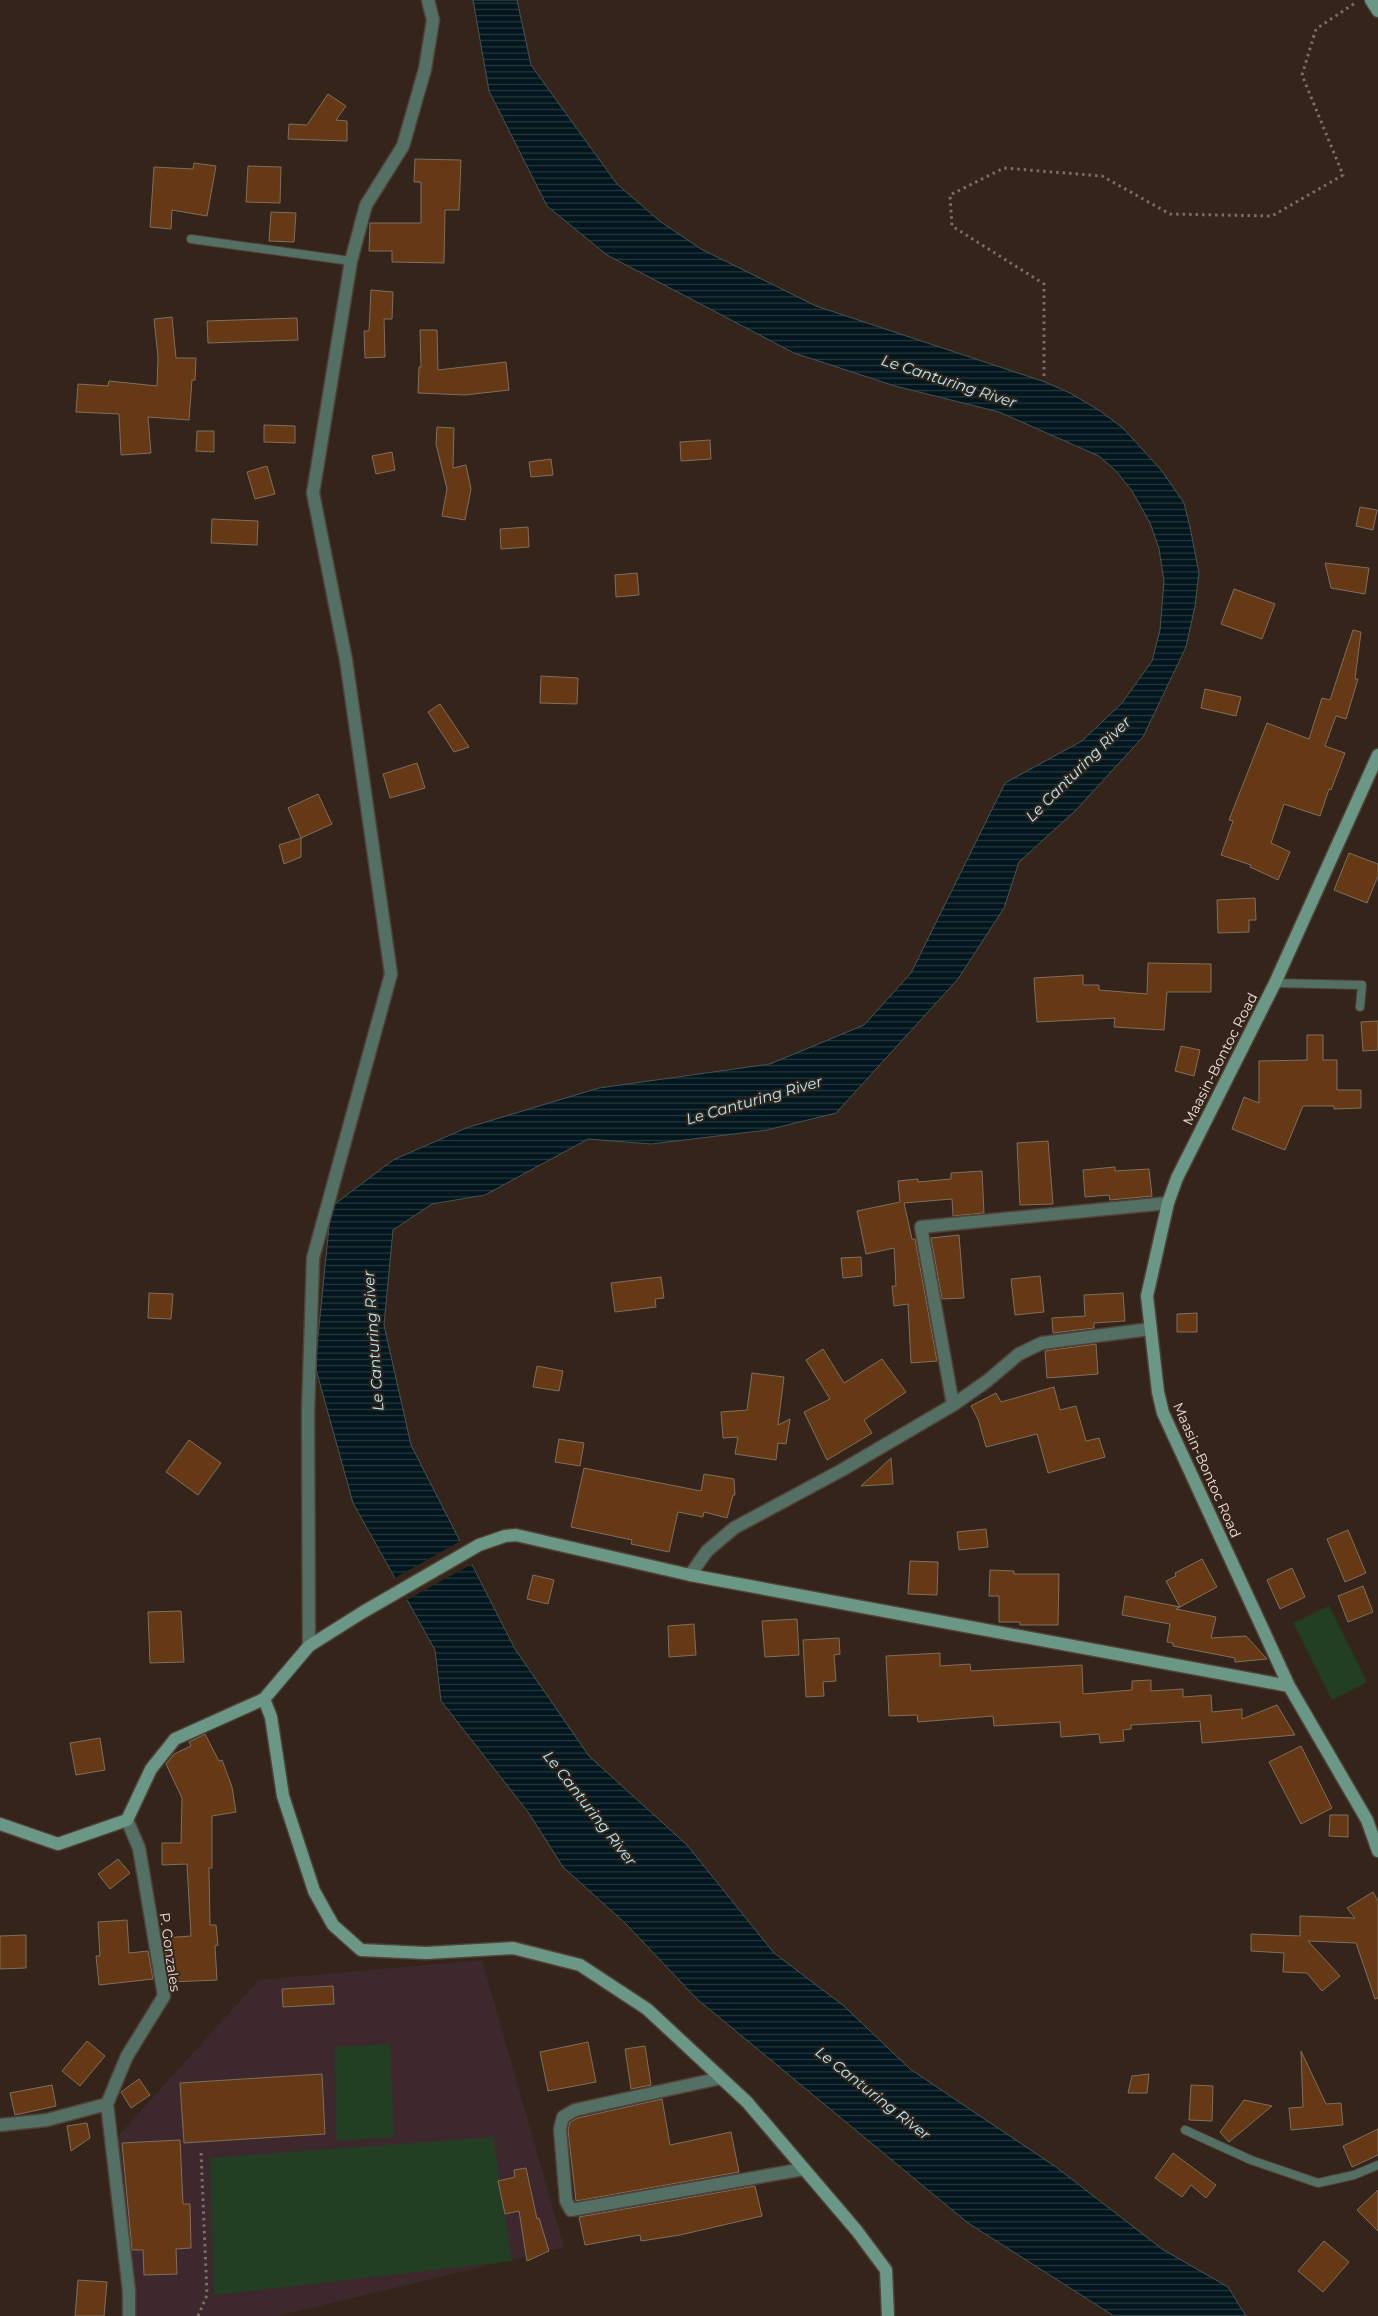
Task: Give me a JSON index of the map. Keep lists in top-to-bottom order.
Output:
{
  "streets": {
    "street": ["Maasin-Bontoc Road", "P. Gonzales"]
  },
  "water": ["Le Canturing River"]
}
